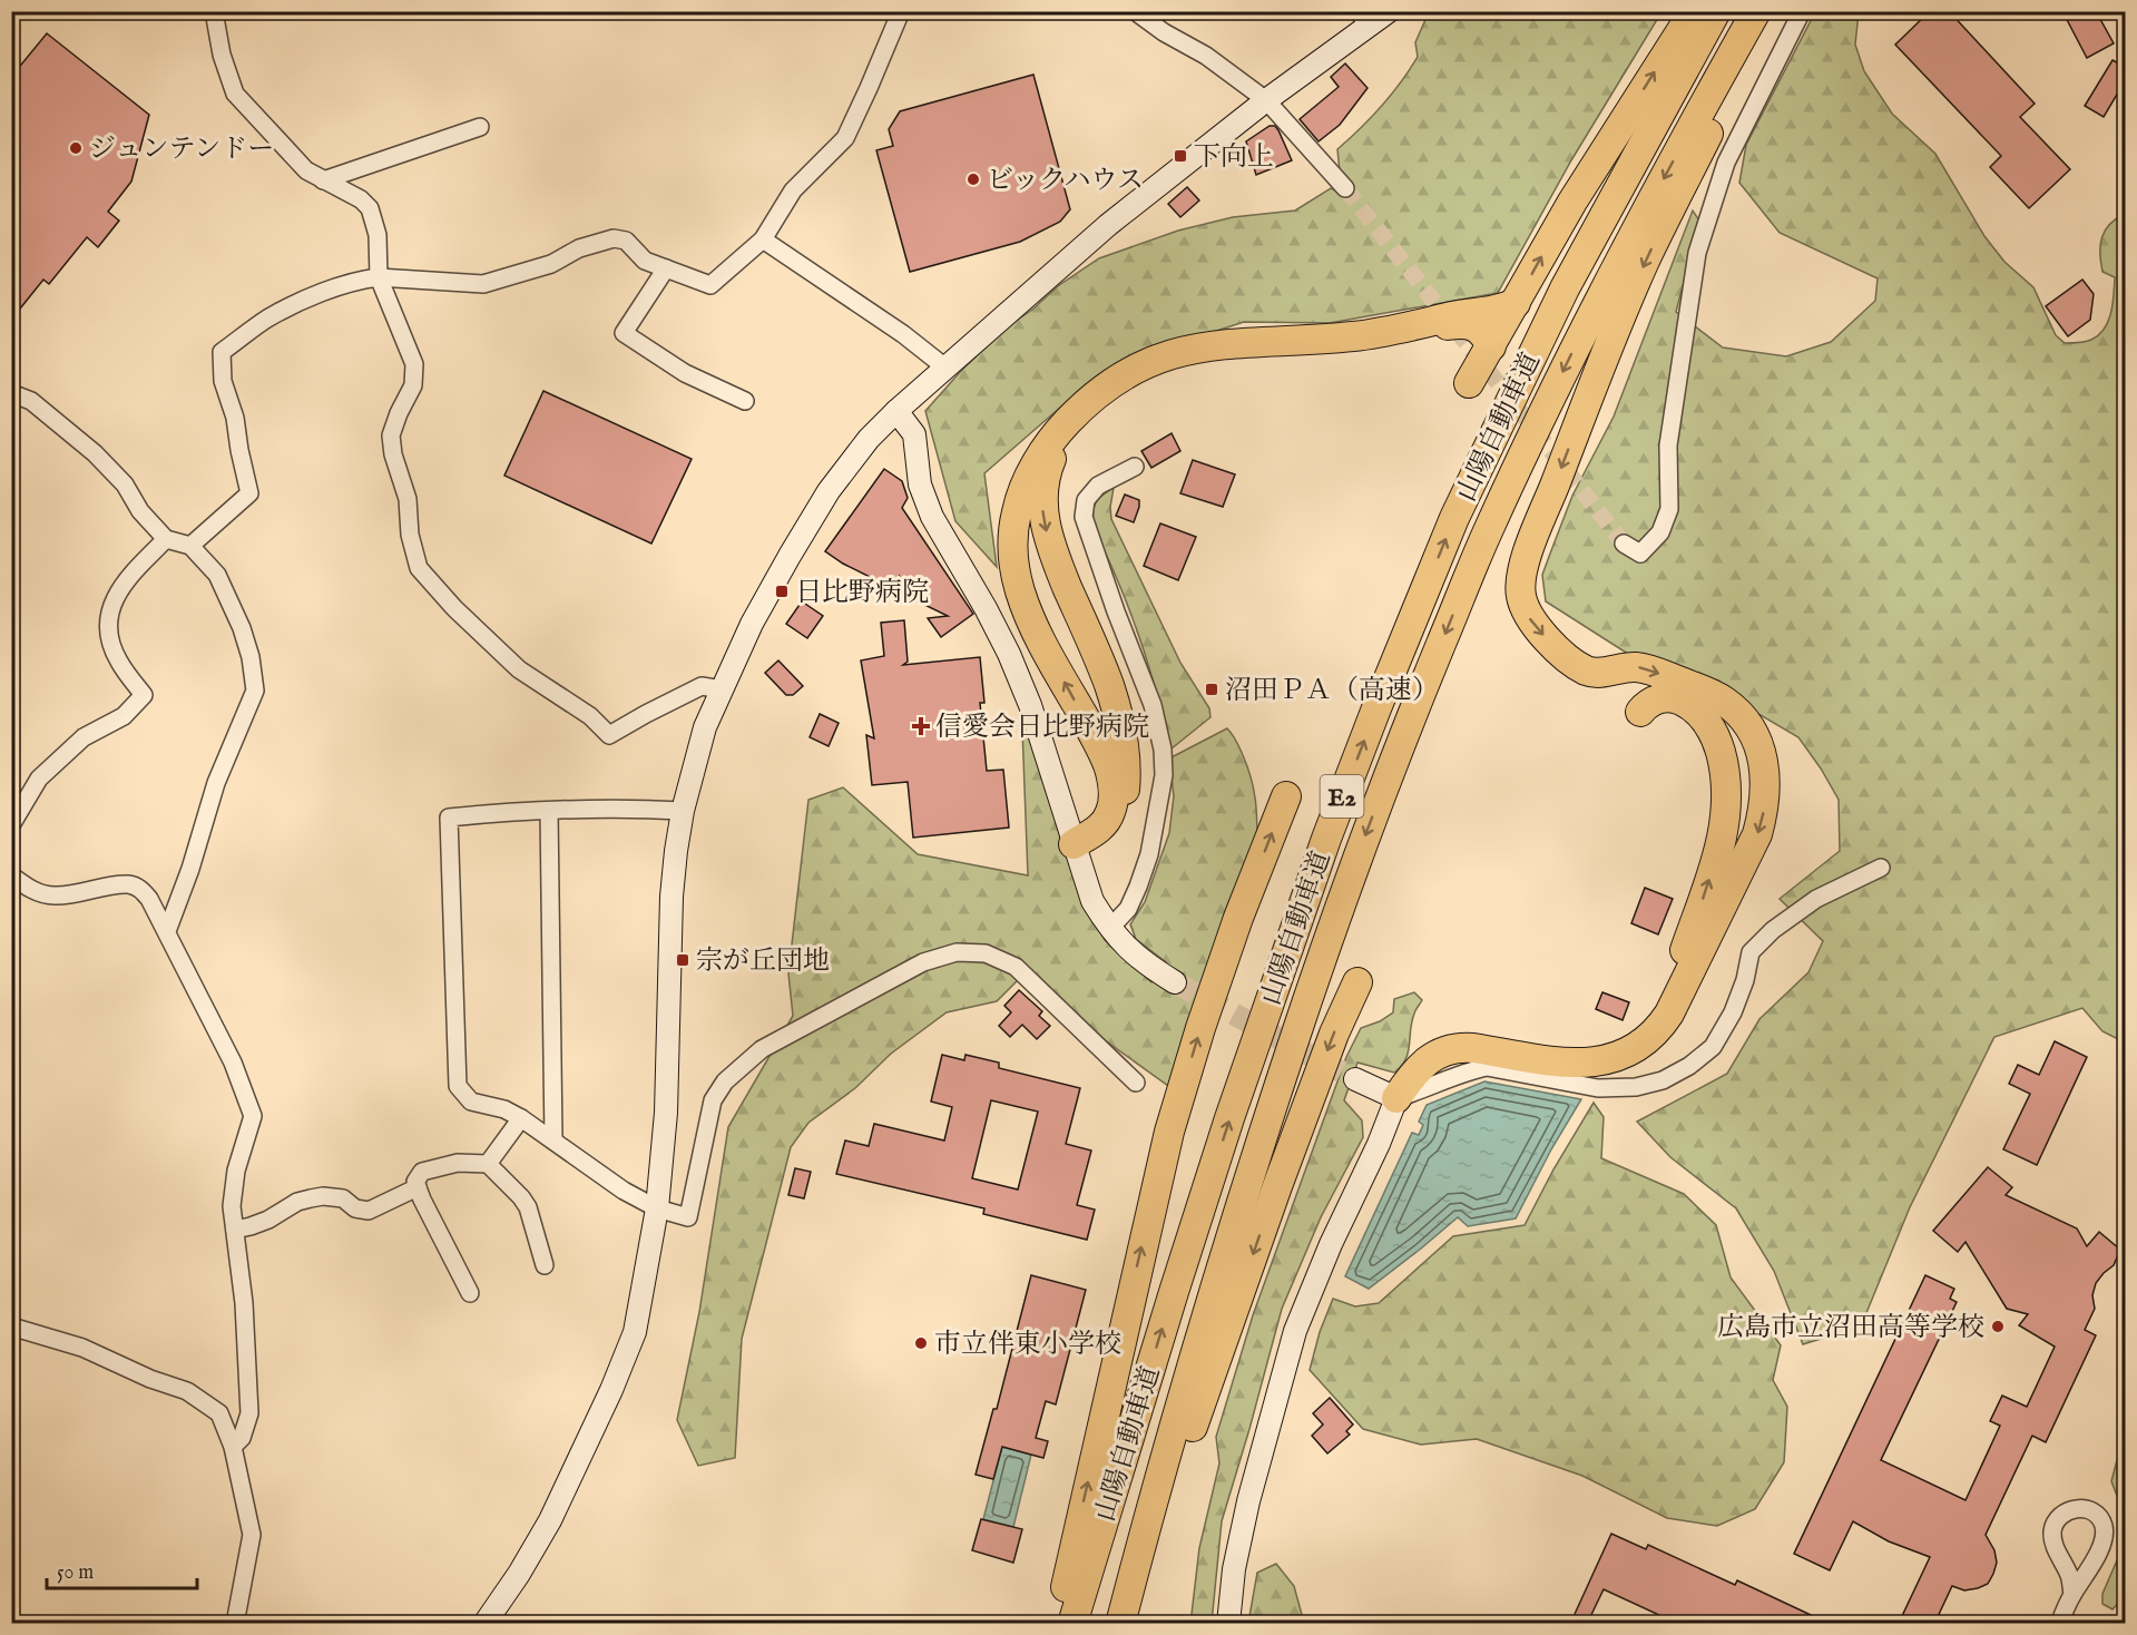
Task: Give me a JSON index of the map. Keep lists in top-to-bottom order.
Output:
{
  "streets": {
    "highway": ["山陽自動車道", "E2"]
  },
  "places": {
    "other": [
      "ジュンテンドー",
      "ビックハウス",
      "広島市立沼田高等学校",
      "市立伴東小学校"
    ],
    "transit": [
      "下向上",
      "日比野病院",
      "沼田ＰＡ（高速）",
      "宗が丘団地"
    ],
    "health": ["信愛会日比野病院"]
  },
  "scale_bar": "50 m"
}
